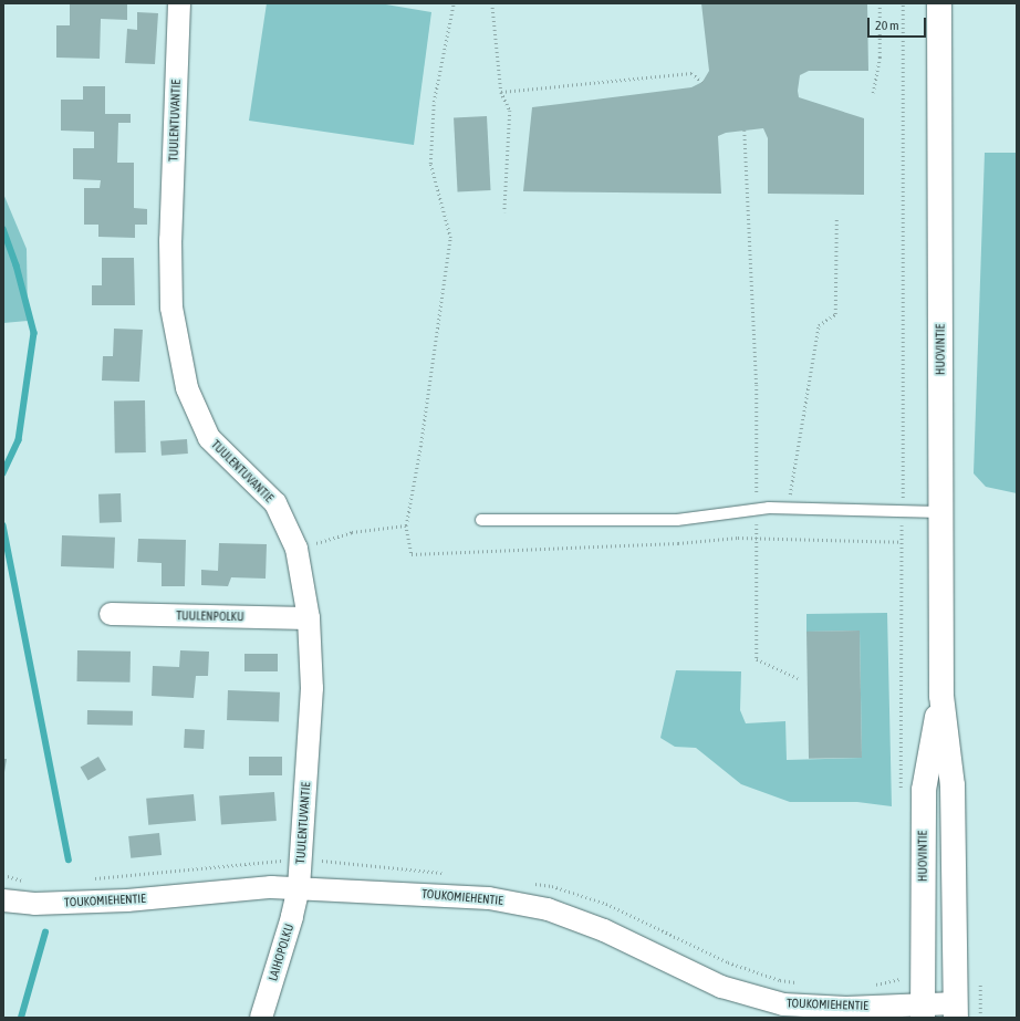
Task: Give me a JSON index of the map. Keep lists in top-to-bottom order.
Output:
{
  "streets": {
    "main road": ["HUOVINTIE"],
    "street": [
      "TUULENTUVANTIE",
      "TUULENPOLKU",
      "TOUKOMIEHENTIE",
      "LAIHOPOLKU"
    ]
  },
  "crossings": [
    ["TUULENTUVANTIE", "TUULENPOLKU"],
    ["TUULENTUVANTIE", "TOUKOMIEHENTIE"],
    ["TUULENTUVANTIE", "LAIHOPOLKU"],
    ["HUOVINTIE", "TOUKOMIEHENTIE"],
    ["TOUKOMIEHENTIE", "LAIHOPOLKU"]
  ],
  "scale_bar": "20 m"
}
